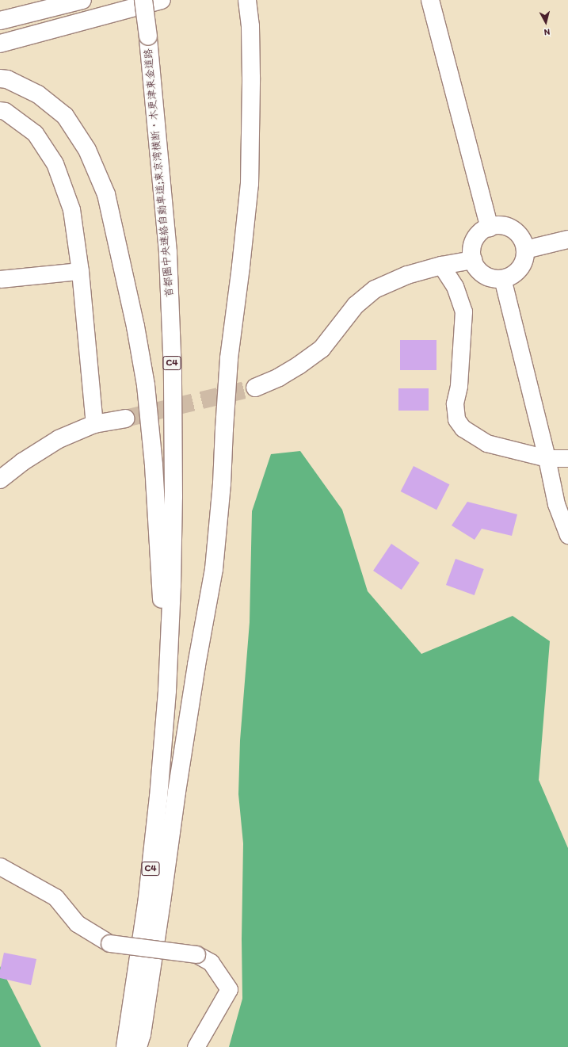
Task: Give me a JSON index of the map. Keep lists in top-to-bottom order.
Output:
{
  "streets": {
    "main road": ["首都圏中央連絡自動車道;東京湾横断・木更津東金道路", "C4"]
  },
  "north": "bottom"
}
